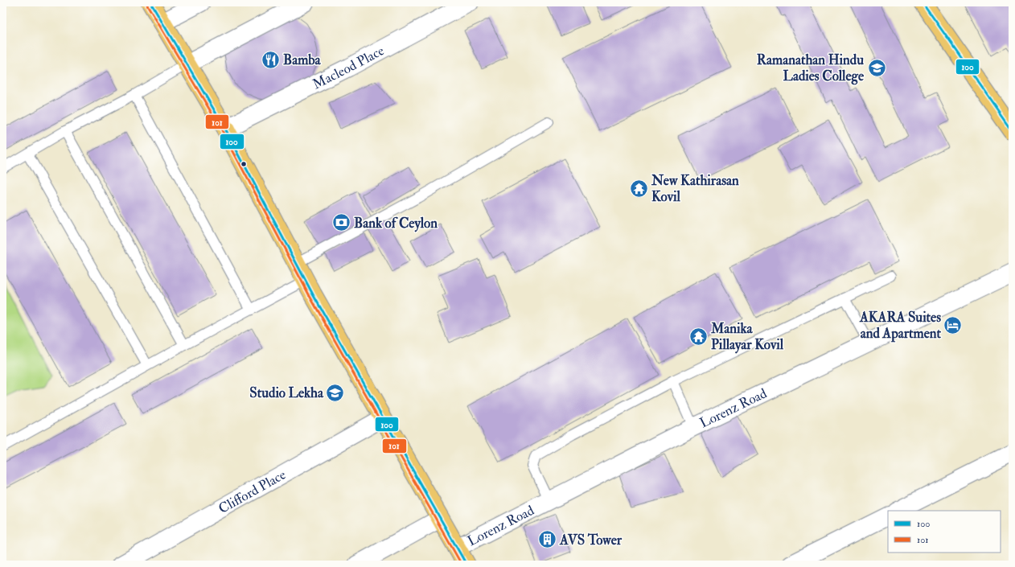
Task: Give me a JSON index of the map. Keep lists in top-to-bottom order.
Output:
{
  "streets": {
    "street": ["Macleod Place", "Lorenz Road", "Clifford Place"]
  },
  "places": {
    "restaurant": ["Bamba"],
    "school or university": ["Ramanathan Hindu Ladies College", "Studio Lekha"],
    "temple": ["New Kathirasan Kovil", "Manika Pillayar Kovil"],
    "bank": ["Bank of Ceylon"],
    "hotel": ["AKARA Suites and Apartment"],
    "building": ["AVS Tower"]
  },
  "lines": ["transit line 100", "transit line 101"],
  "legend": ["100", "101"]
}
